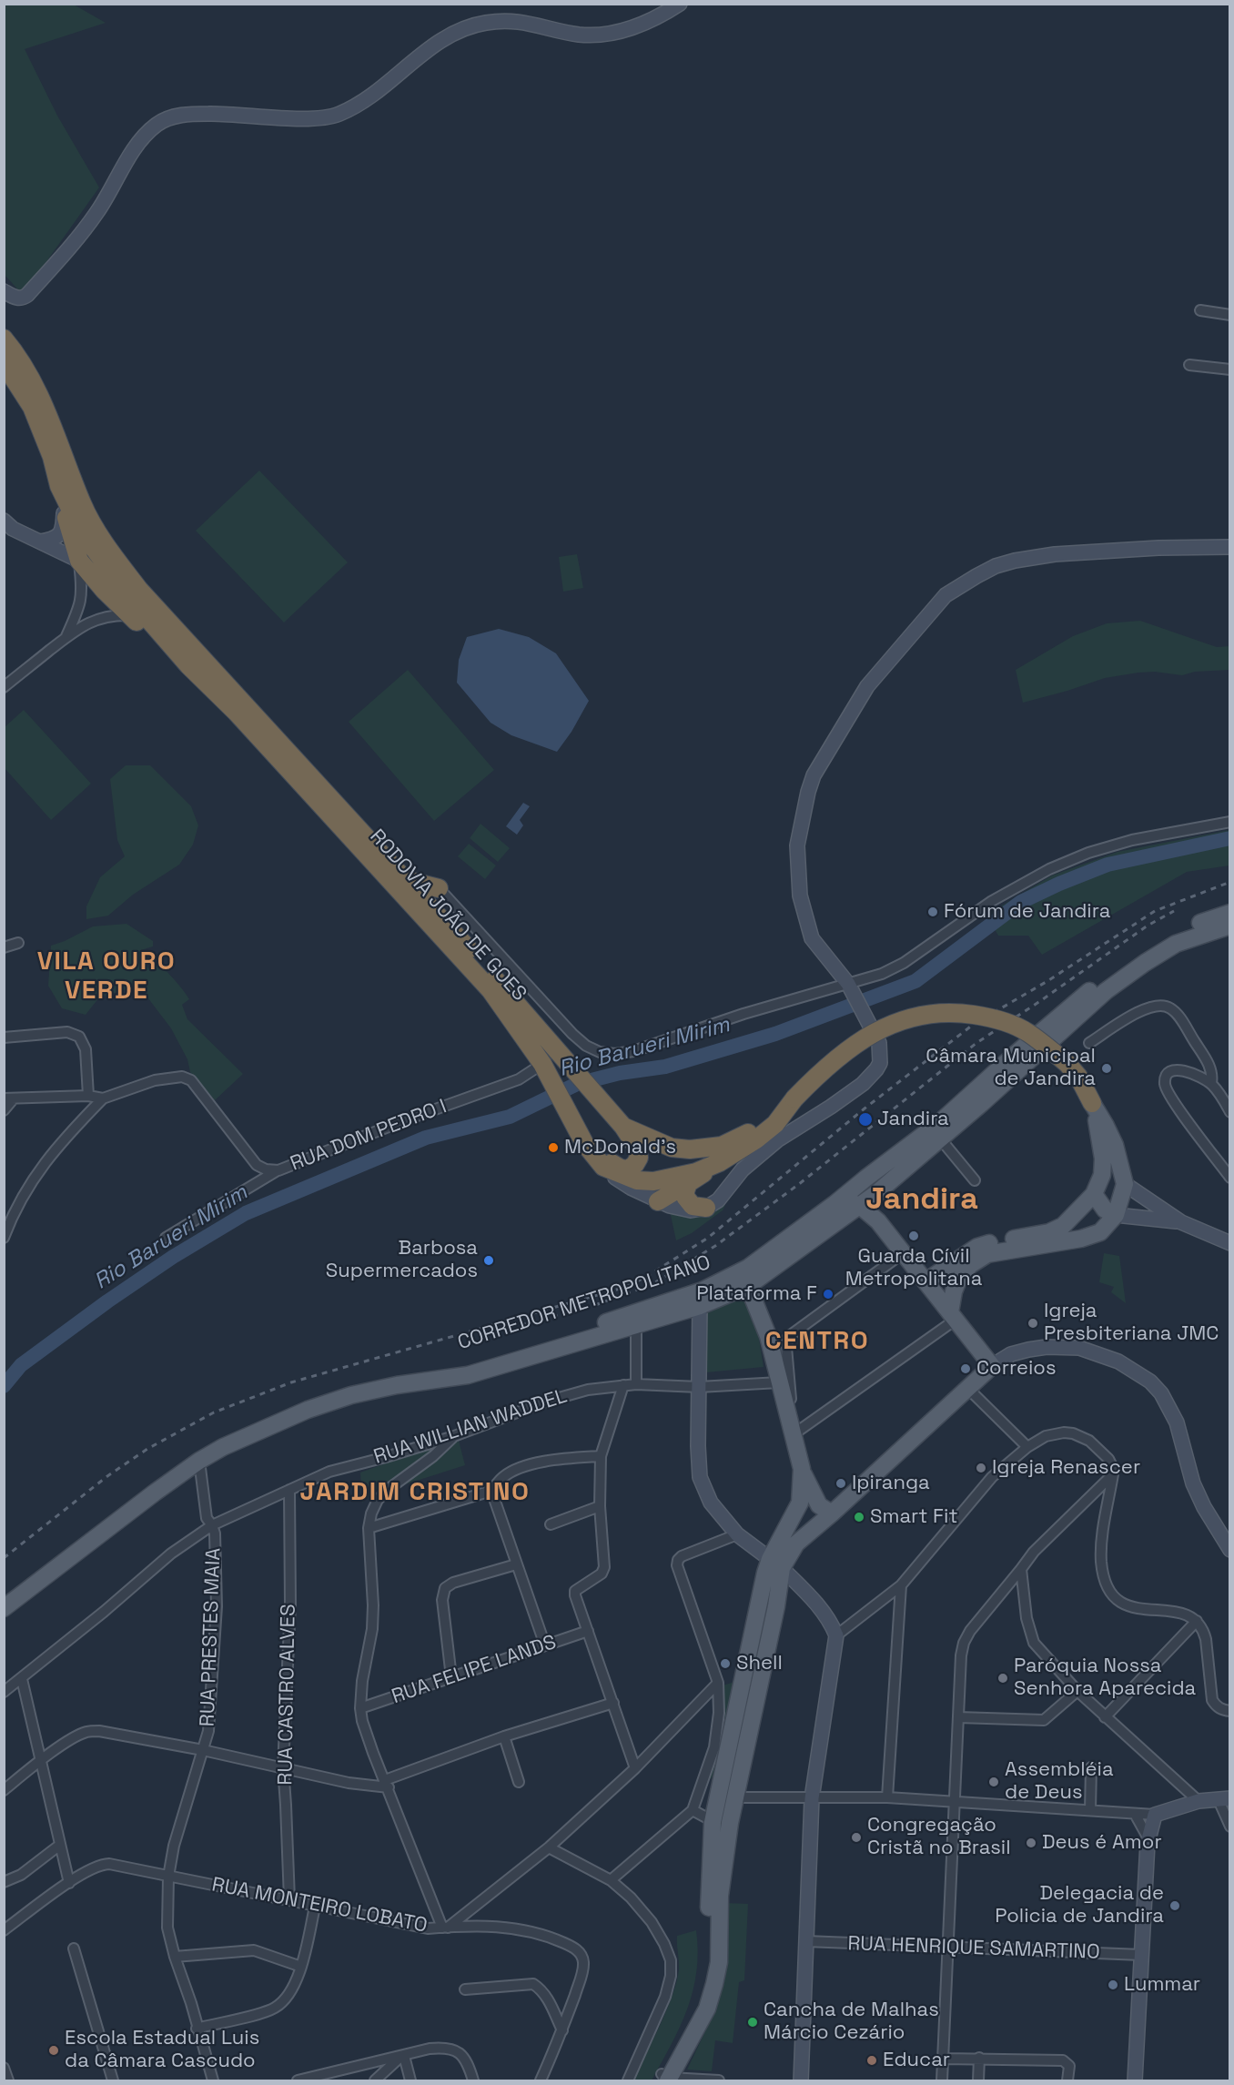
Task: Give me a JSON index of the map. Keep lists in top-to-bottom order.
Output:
{
  "streets": {
    "highway": ["RODOVIA JOÃO DE GOES"],
    "main road": ["CORREDOR METROPOLITANO"],
    "street": [
      "RUA DOM PEDRO I",
      "RUA WILLIAN WADDEL",
      "RUA PRESTES MAIA",
      "RUA FELIPE LANDS",
      "RUA CASTRO ALVES",
      "RUA MONTEIRO LOBATO",
      "RUA HENRIQUE SAMARTINO"
    ]
  },
  "crossings": [
    ["RODOVIA JOÃO DE GOES", "RUA DOM PEDRO I"],
    ["RUA WILLIAN WADDEL", "RUA PRESTES MAIA"],
    ["RUA WILLIAN WADDEL", "RUA CASTRO ALVES"],
    ["RUA PRESTES MAIA", "RUA MONTEIRO LOBATO"],
    ["RUA CASTRO ALVES", "RUA MONTEIRO LOBATO"]
  ],
  "districts": [
    "VILA OURO VERDE",
    "Jandira",
    "CENTRO",
    "JARDIM CRISTINO"
  ],
  "water": ["Rio Barueri Mirim"],
  "places": [
    "Fórum de Jandira",
    "Câmara Municipal de Jandira",
    "Jandira",
    "McDonald's",
    "Guarda Cívil Metropolitana",
    "Barbosa Supermercados",
    "Plataforma F",
    "Igreja Presbiteriana JMC",
    "Correios",
    "Igreja Renascer",
    "Ipiranga",
    "Smart Fit",
    "Shell",
    "Paróquia Nossa Senhora Aparecida",
    "Assembléia de Deus",
    "Congregação Cristã no Brasil",
    "Deus é Amor",
    "Delegacia de Policia de Jandira",
    "Lummar",
    "Cancha de Malhas Márcio Cezário",
    "Escola Estadual Luis da Câmara Cascudo",
    "Educar"
  ]
}
